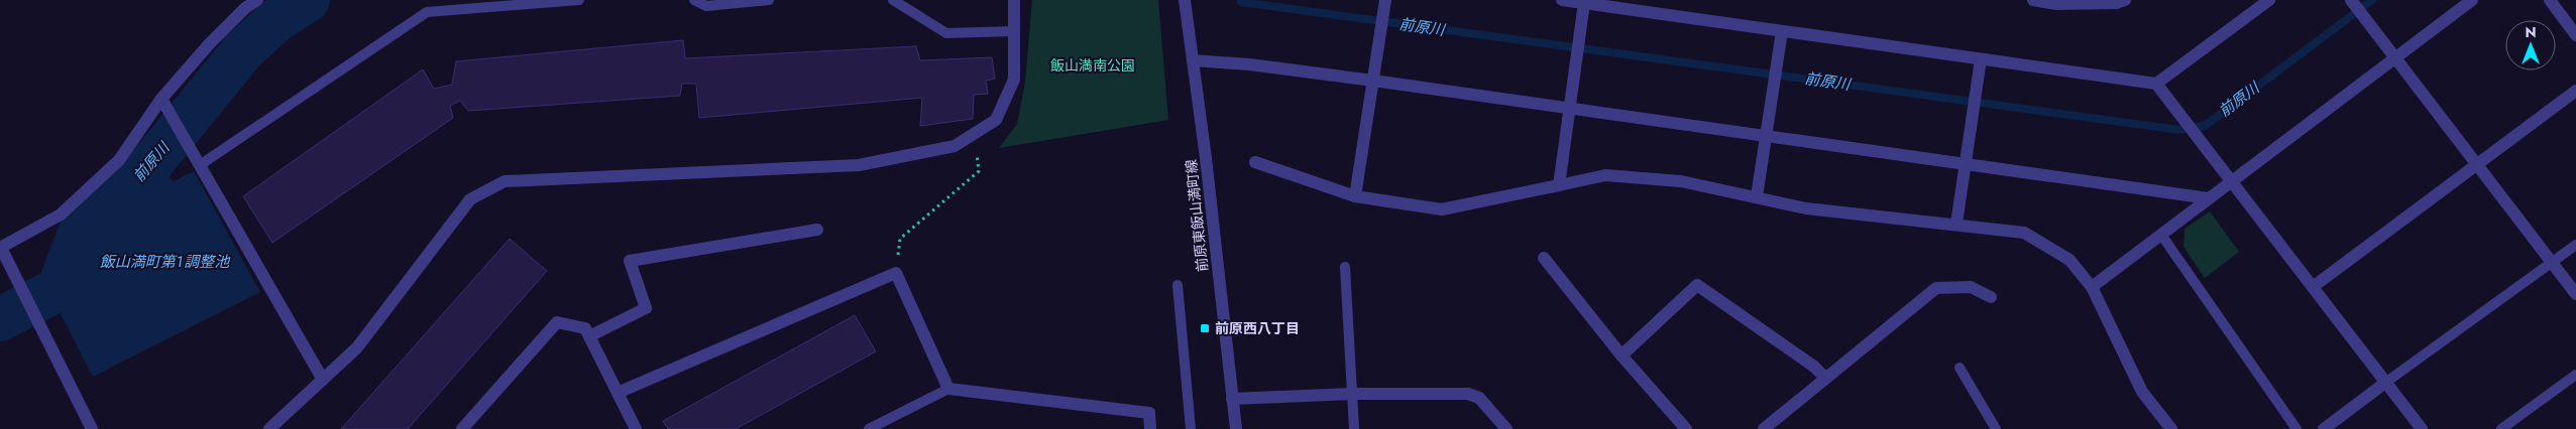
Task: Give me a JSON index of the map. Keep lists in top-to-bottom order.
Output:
{
  "streets": {
    "street": ["前原東飯山満町線"]
  },
  "water": ["前原川", "飯山満町第１調整池"],
  "parks": ["飯山満南公園"],
  "places": {
    "transit": ["前原西八丁目"]
  },
  "north": "top"
}
